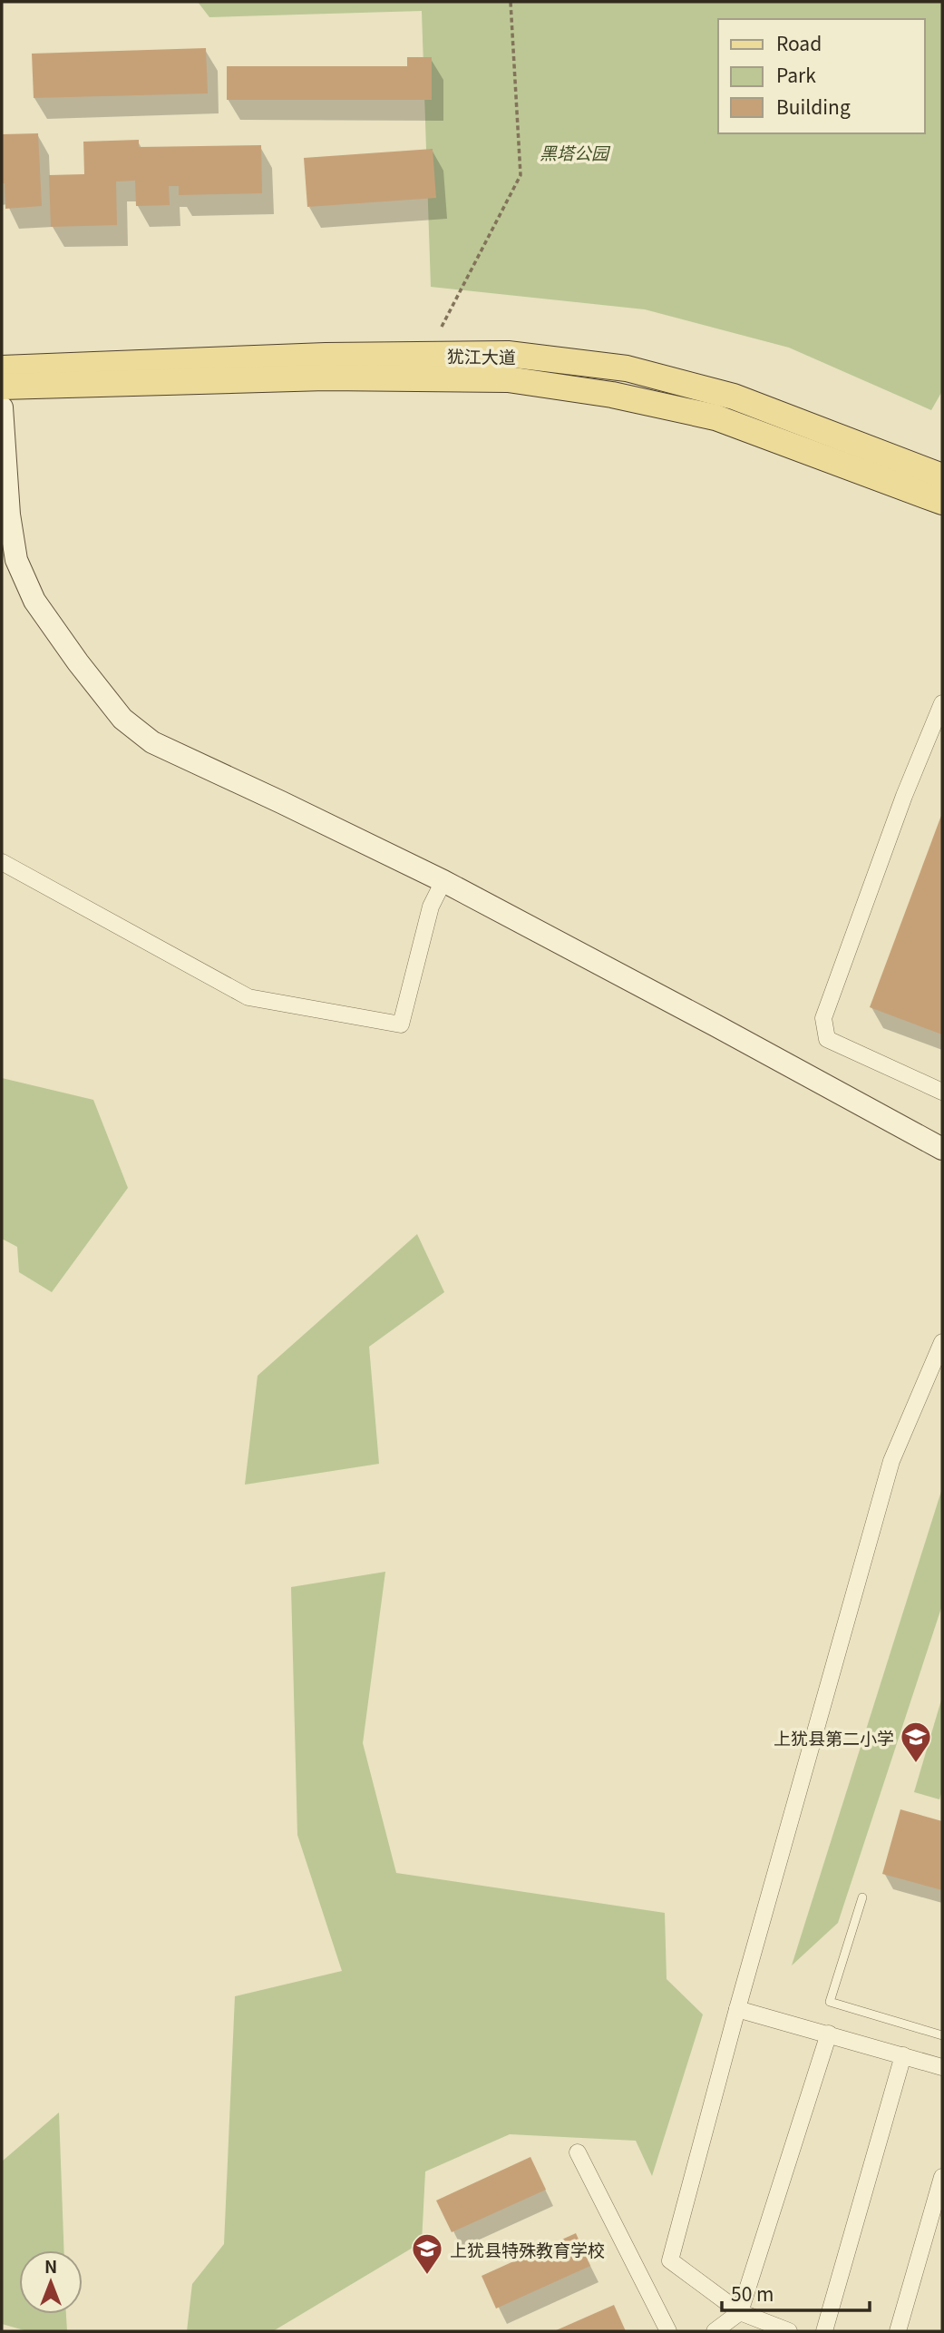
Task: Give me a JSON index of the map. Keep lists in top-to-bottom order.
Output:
{
  "streets": {
    "main road": ["犹江大道"]
  },
  "parks": ["黑塔公园"],
  "places": {
    "school or university": ["上犹县第二小学", "上犹县特殊教育学校"]
  },
  "legend": ["Road", "Park", "Building"],
  "scale_bar": "50 m",
  "north": "top"
}
